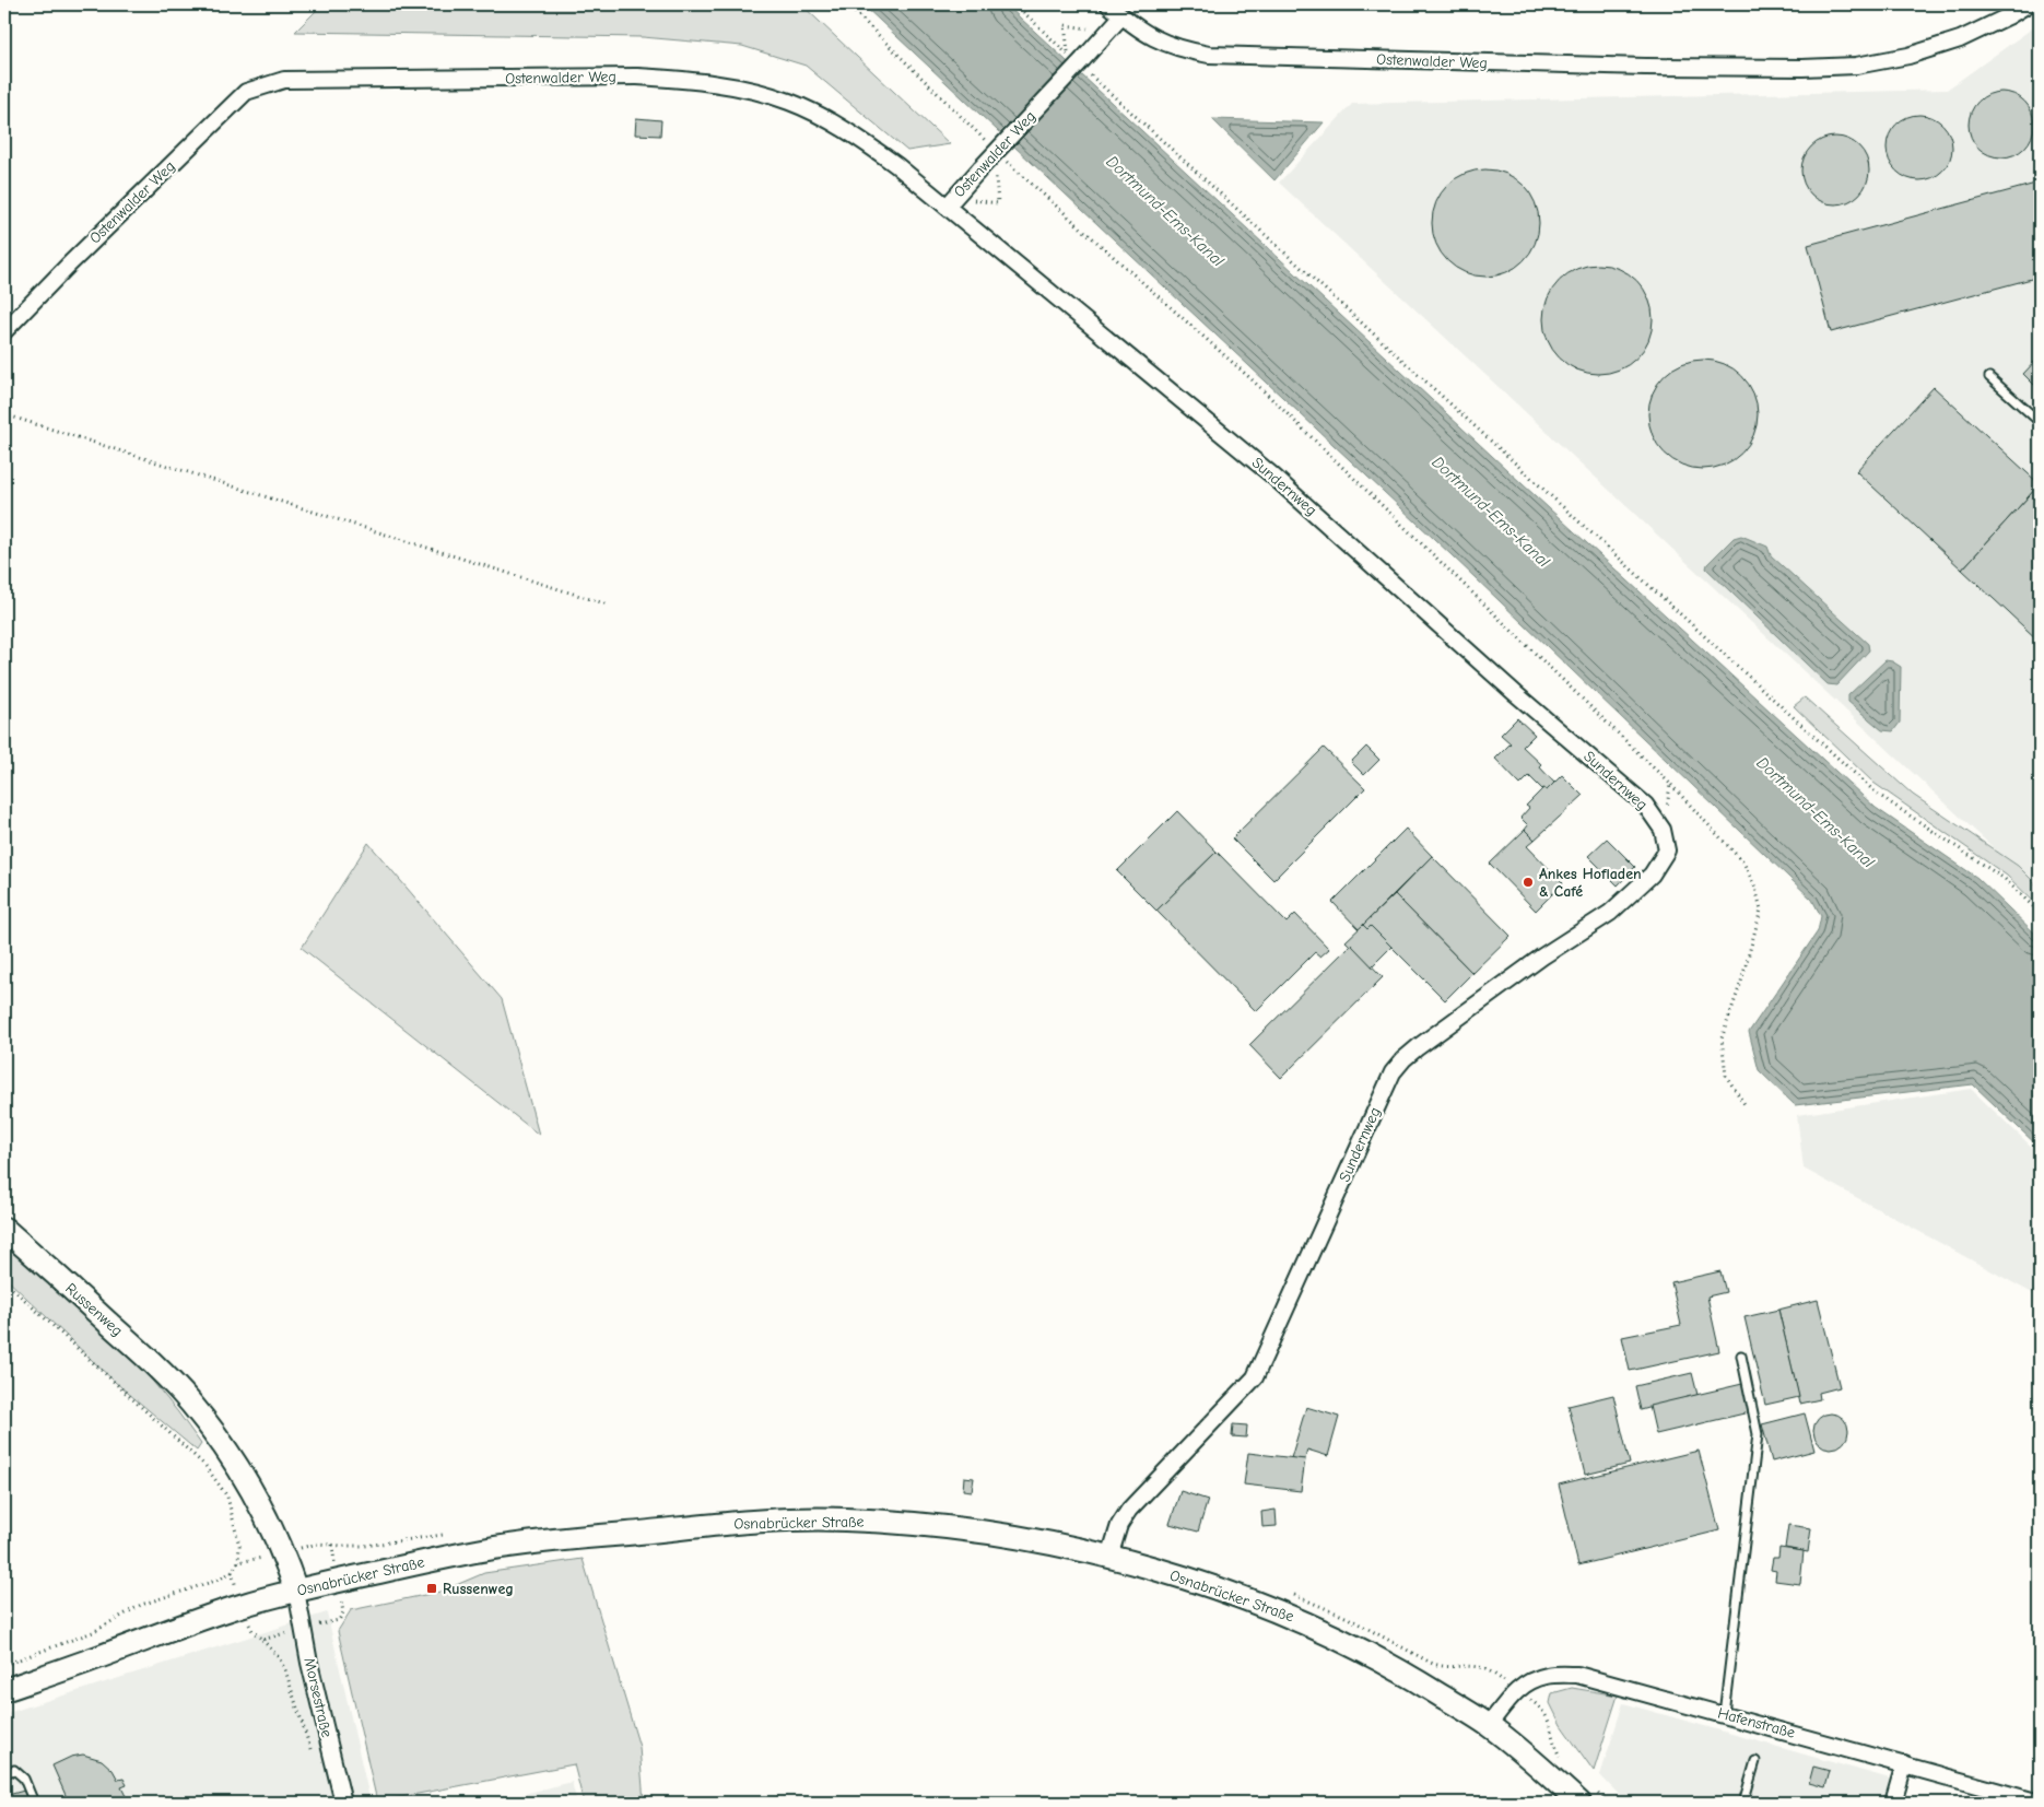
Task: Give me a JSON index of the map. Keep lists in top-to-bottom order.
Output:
{
  "streets": {
    "main road": ["Russenweg", "Osnabrücker Straße"],
    "street": [
      "Ostenwalder Weg",
      "Sundernweg",
      "Morsestraße",
      "Hafenstraße"
    ]
  },
  "crossings": [
    ["Ostenwalder Weg", "Sundernweg"],
    ["Sundernweg", "Osnabrücker Straße"],
    ["Russenweg", "Osnabrücker Straße"],
    ["Russenweg", "Morsestraße"],
    ["Osnabrücker Straße", "Morsestraße"],
    ["Osnabrücker Straße", "Hafenstraße"]
  ],
  "water": ["Dortmund-Ems-Kanal"],
  "places": {
    "other": ["Ankes Hofladen & Café"],
    "transit": ["Russenweg"]
  }
}
